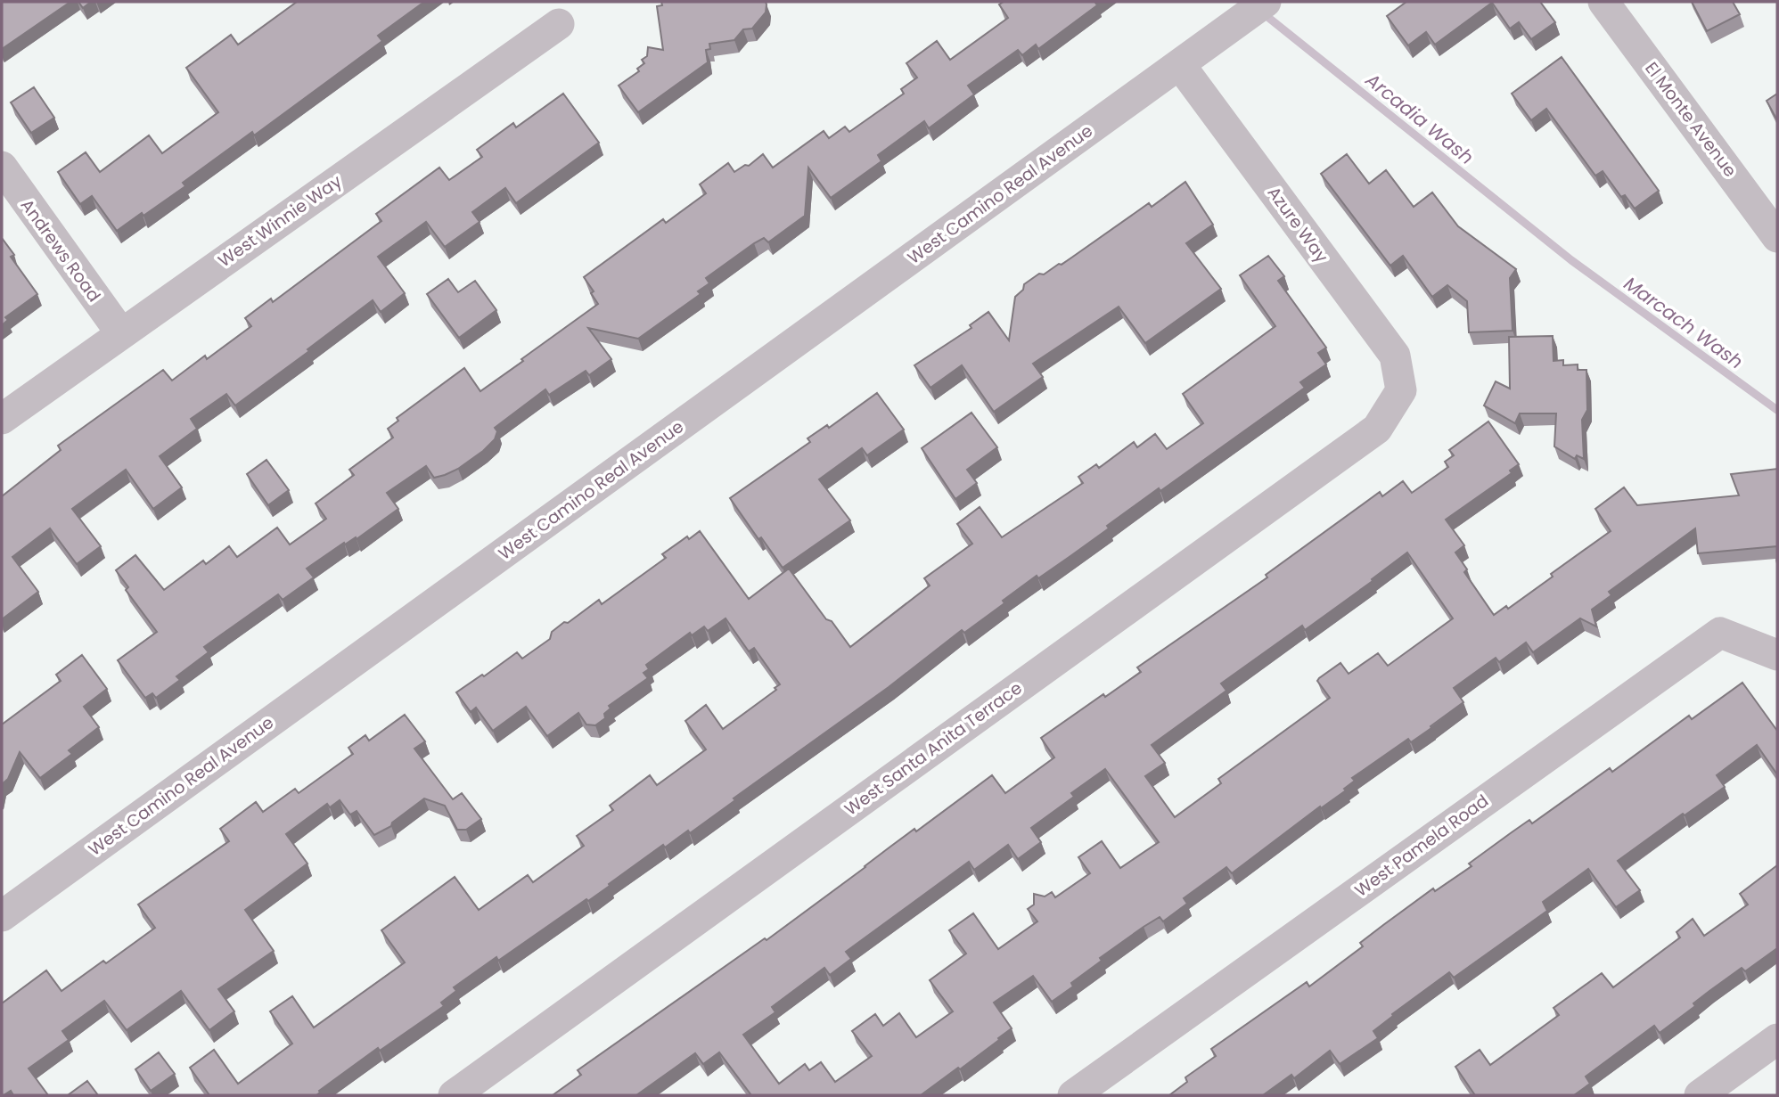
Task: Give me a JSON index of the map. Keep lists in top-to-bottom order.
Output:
{
  "streets": {
    "street": [
      "El Monte Avenue",
      "West Camino Real Avenue",
      "West Winnie Way",
      "Azure Way",
      "Andrews Road",
      "West Santa Anita Terrace",
      "West Pamela Road"
    ]
  },
  "crossings": [
    ["West Camino Real Avenue", "Azure Way"],
    ["West Winnie Way", "Andrews Road"],
    ["Azure Way", "West Santa Anita Terrace"]
  ],
  "water": ["Arcadia Wash", "Marcach Wash"]
}
